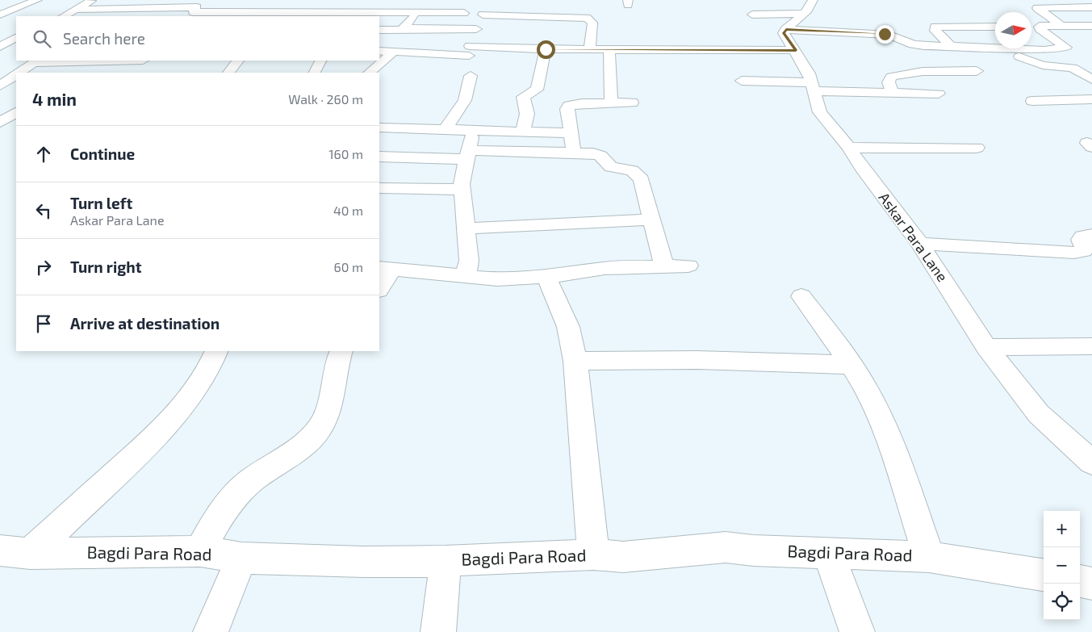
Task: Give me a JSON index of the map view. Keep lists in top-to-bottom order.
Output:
{
  "streets": {
    "street": ["Askar Para Lane", "Bagdi Para Road"]
  },
  "north": "right",
  "page": {
    "search": "Search here",
    "heading": ["4 min", "Walk · 260 m"],
    "list": [
      ["Continue", "160 m"],
      ["Turn left", "Askar Para Lane", "40 m"],
      ["Turn right", "60 m"],
      "Arrive at destination"
    ],
    "map_buttons": ["+", "−"]
  }
}
